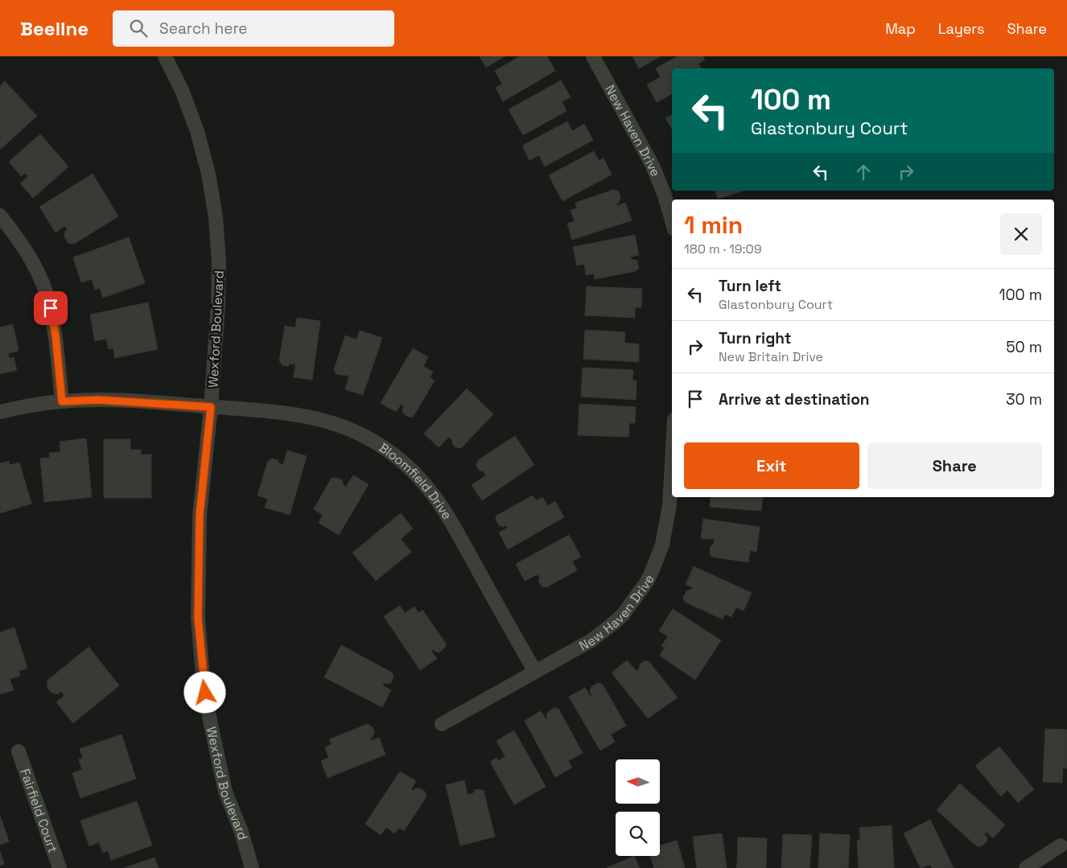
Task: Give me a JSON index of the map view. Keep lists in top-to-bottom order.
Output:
{
  "streets": {
    "street": [
      "New Haven Drive",
      "Wexford Boulevard",
      "Bloomfield Drive",
      "Fairfield Court"
    ]
  },
  "crossings": [
    ["New Haven Drive", "Bloomfield Drive"],
    ["Wexford Boulevard", "Bloomfield Drive"]
  ],
  "north": "left",
  "page": {
    "header": "Beeline",
    "search": "Search here",
    "nav": ["Map", "Layers", "Share"],
    "turn": ["100 m", "Glastonbury Court"],
    "heading": ["1 min", "180 m · 19:09"],
    "list": [
      {
        "name": "Turn left",
        "note": "Glastonbury Court",
        "value": "100 m"
      },
      {
        "name": "Turn right",
        "note": "New Britain Drive",
        "value": "50 m"
      },
      {
        "name": "Arrive at destination",
        "value": "30 m"
      }
    ],
    "buttons": ["Exit", "Share"]
  }
}
